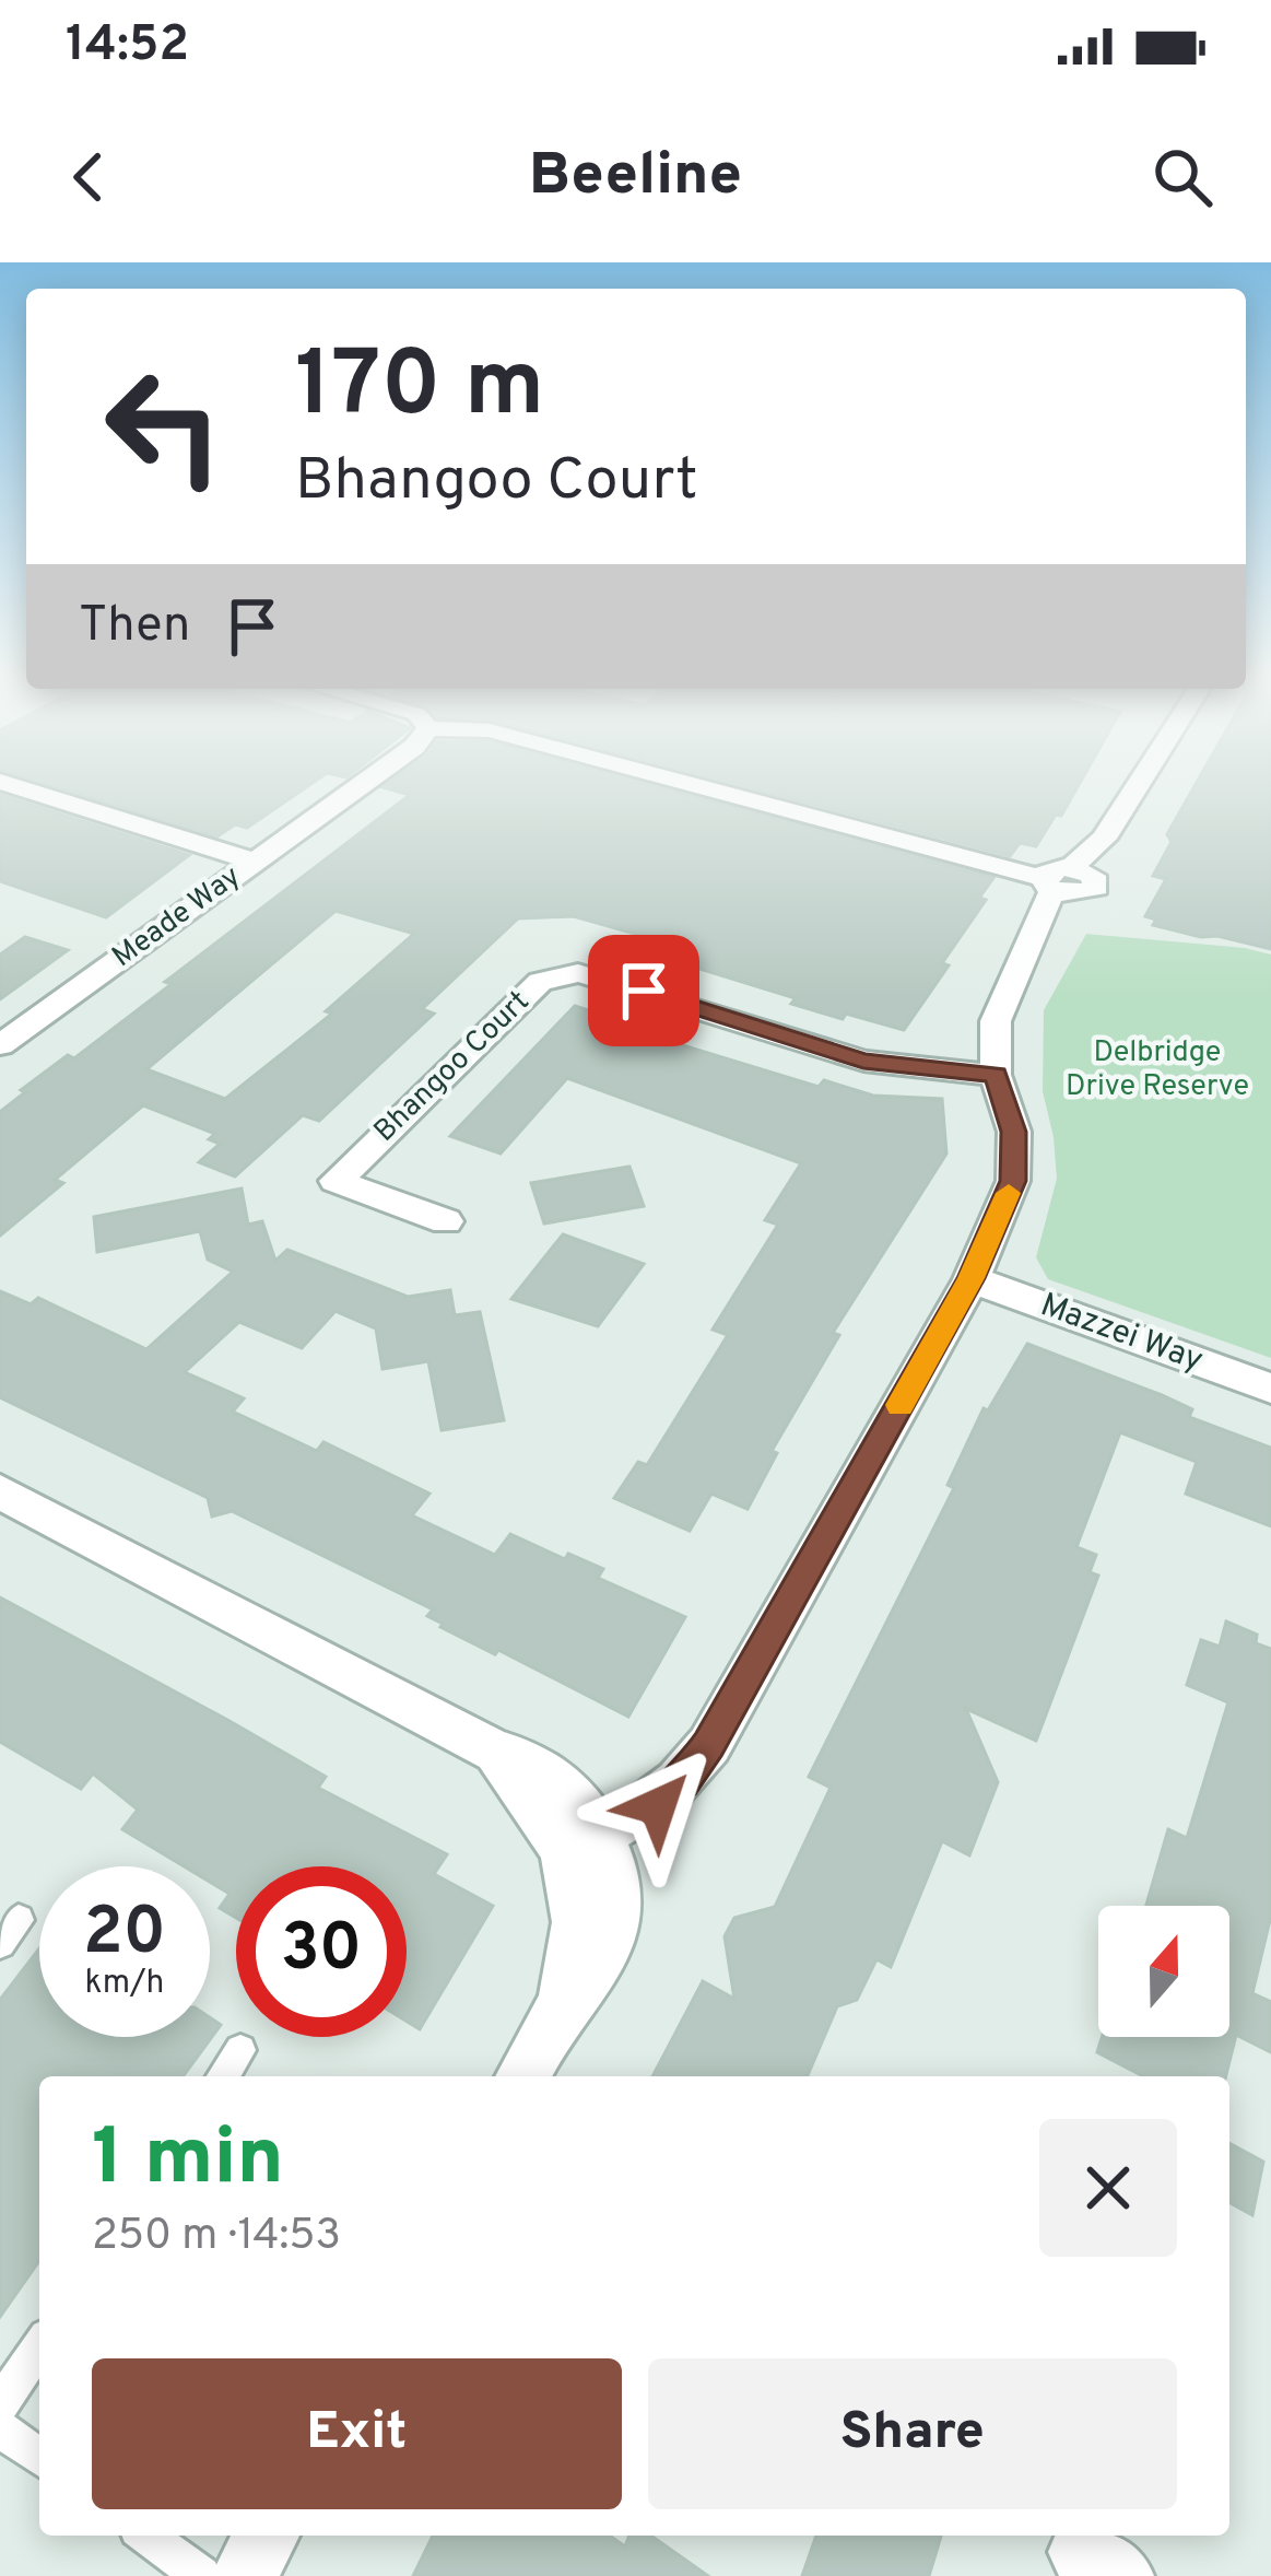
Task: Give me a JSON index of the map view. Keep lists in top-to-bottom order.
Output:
{
  "streets": {
    "street": ["Meade Way", "Bhangoo Court", "Mazzei Way"]
  },
  "parks": ["Delbridge Drive Reserve"],
  "north": "top",
  "page": {
    "status": "14:52",
    "header": "Beeline",
    "turn": ["170 m", "Bhangoo Court"],
    "then": "Then",
    "speed": "20 km/h",
    "limit": "30",
    "heading": ["1 min", "250 m · 14:53"],
    "buttons": ["Exit", "Share"]
  }
}
